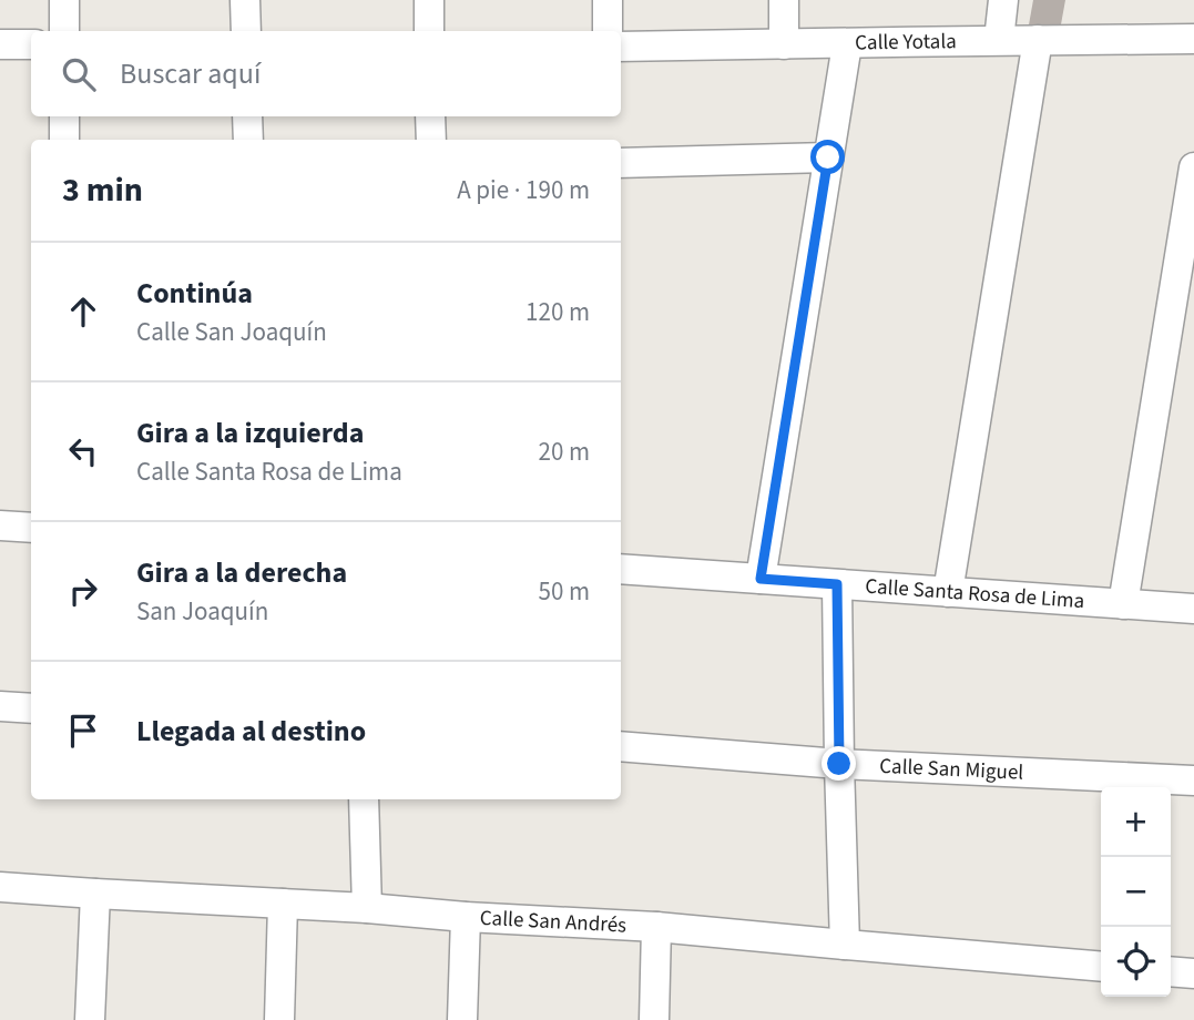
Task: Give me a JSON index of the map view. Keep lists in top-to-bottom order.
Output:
{
  "streets": {
    "street": [
      "Calle Yotala",
      "Calle Santa Rosa de Lima",
      "Calle San Miguel",
      "Calle San Andrés"
    ]
  },
  "page": {
    "search": "Buscar aquí",
    "heading": ["3 min", "A pie · 190 m"],
    "list": [
      ["Continúa", "Calle San Joaquín", "120 m"],
      ["Gira a la izquierda", "Calle Santa Rosa de Lima", "20 m"],
      ["Gira a la derecha", "San Joaquín", "50 m"],
      "Llegada al destino"
    ],
    "map_buttons": ["+", "−"]
  }
}
